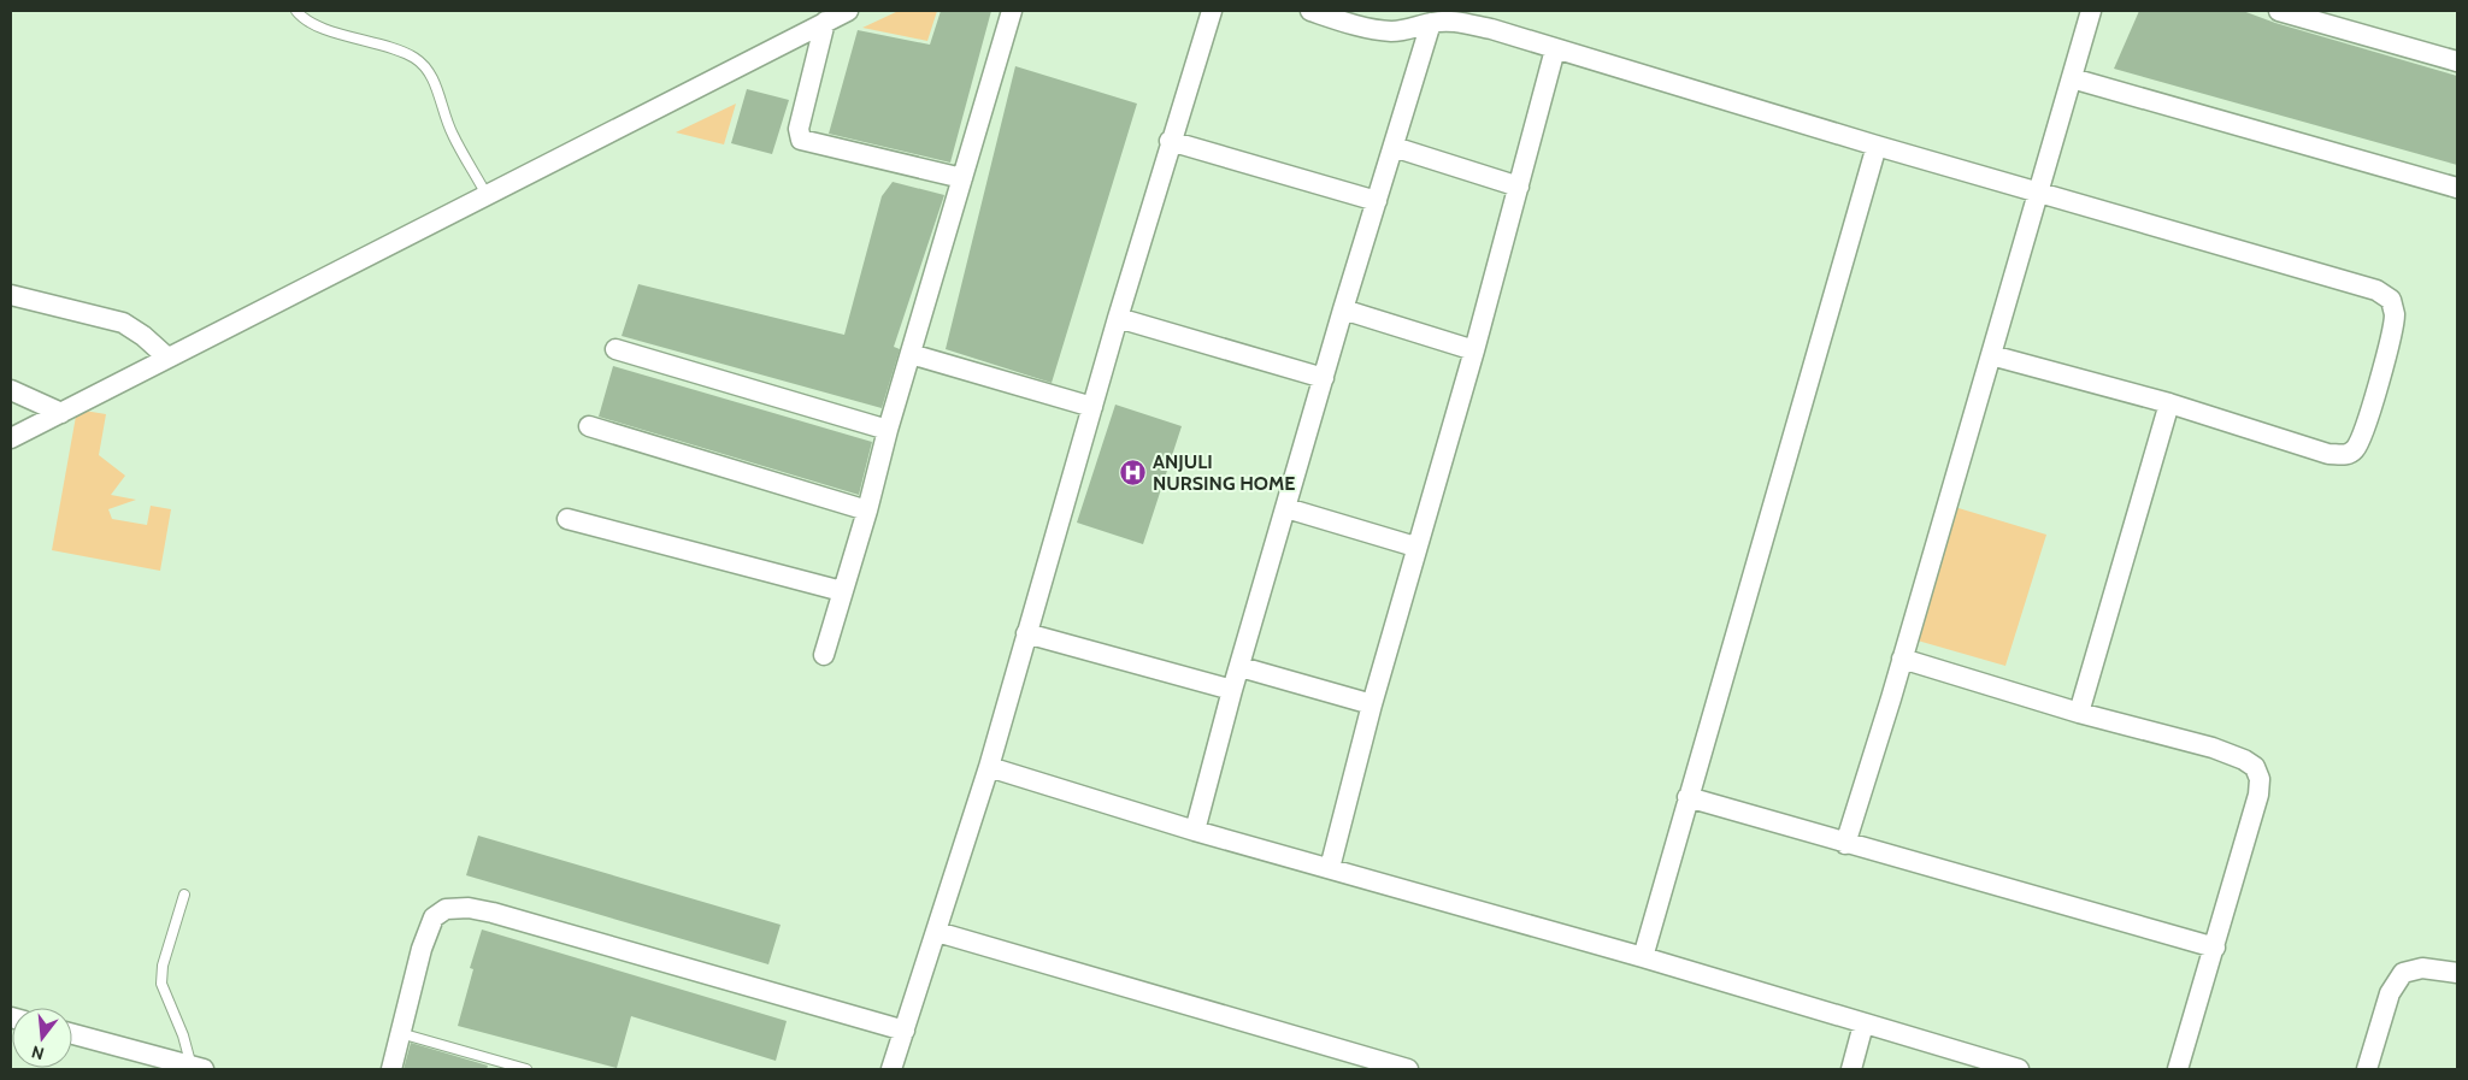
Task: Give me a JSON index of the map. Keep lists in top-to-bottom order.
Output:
{
  "places": {
    "hospital": ["ANJULI NURSING HOME"]
  },
  "north": "bottom"
}
